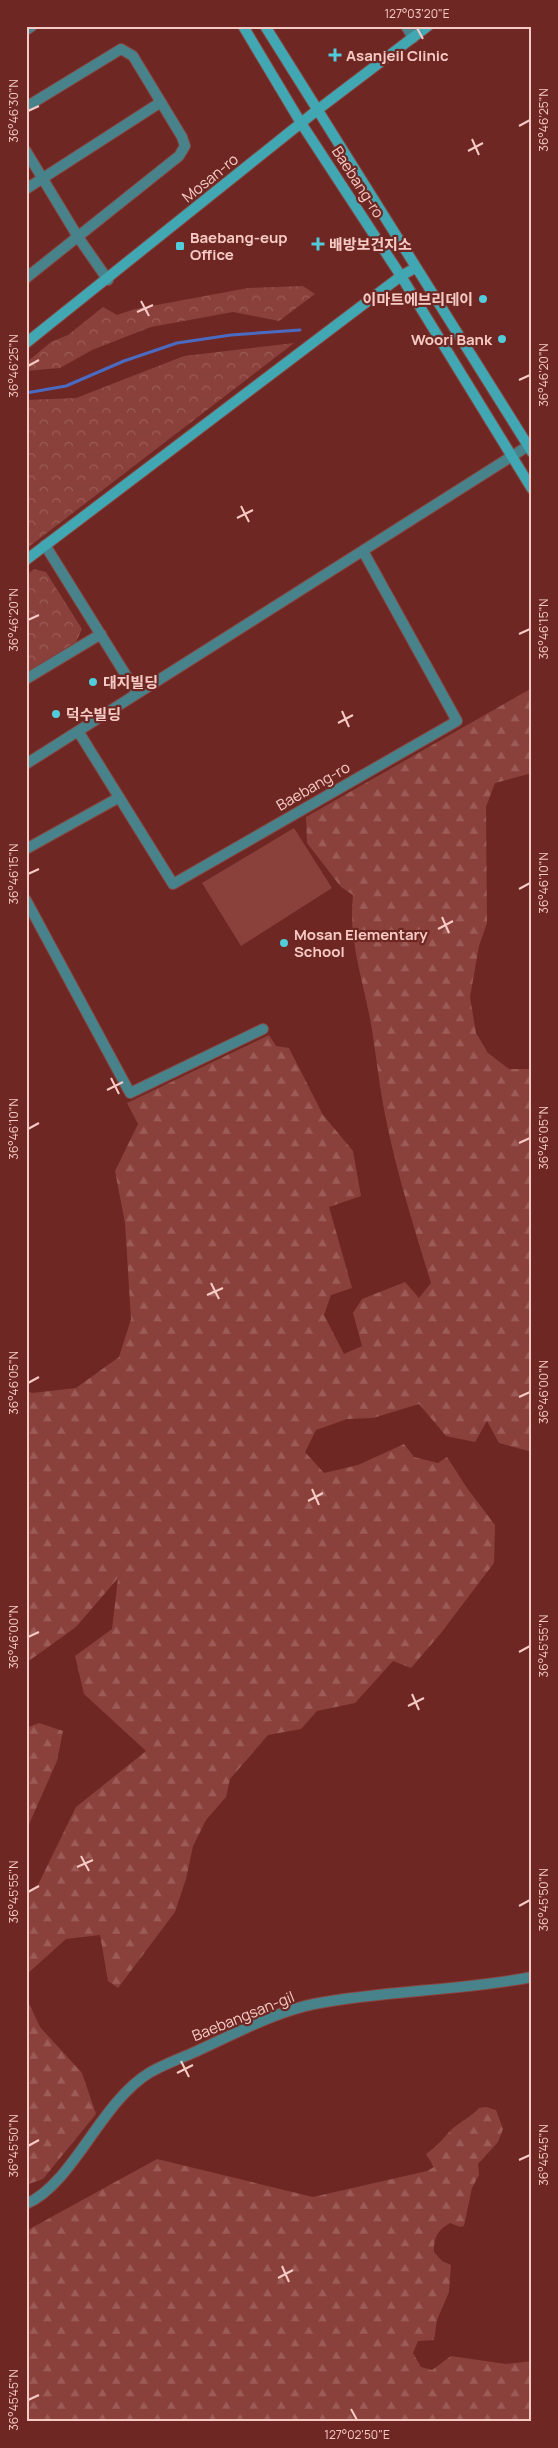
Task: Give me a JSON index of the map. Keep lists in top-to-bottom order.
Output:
{
  "streets": {
    "street": ["Mosan-ro", "Baebang-ro", "Baebangsan-gil"]
  },
  "crossings": [
    ["Mosan-ro", "Baebang-ro"]
  ],
  "places": {
    "health": ["Asanjeil Clinic", "배방보건지소"],
    "transit": ["Baebang-eup Office"],
    "other": [
      "이마트에브리데이",
      "Woori Bank",
      "대지빌딩",
      "덕수빌딩",
      "Mosan Elementary School"
    ]
  },
  "coordinates": [
    "127°03'20\"E",
    "36°46'30\"N",
    "36°46'25\"N",
    "36°46'20\"N",
    "36°46'15\"N",
    "36°46'10\"N",
    "36°46'05\"N",
    "36°46'00\"N",
    "36°45'55\"N",
    "36°45'50\"N",
    "36°45'45\"N",
    "127°02'50\"E"
  ]
}
